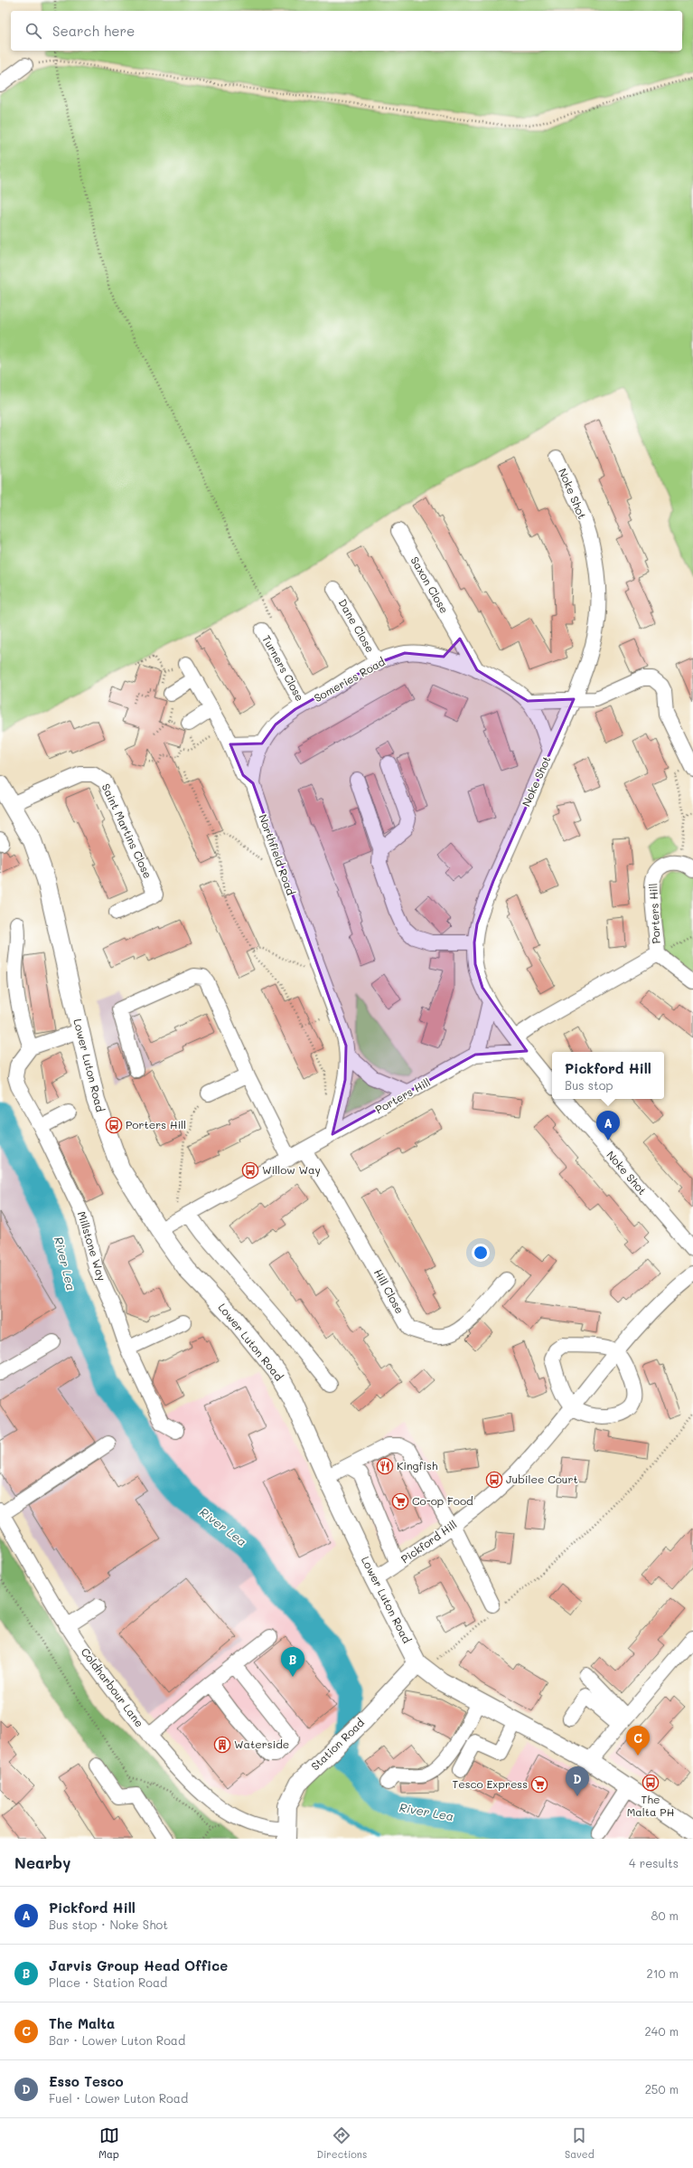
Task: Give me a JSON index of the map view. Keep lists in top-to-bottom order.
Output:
{
  "streets": {
    "main road": ["Lower Luton Road", "Station Road"],
    "street": [
      "Noke Shot",
      "Saxon Close",
      "Dane Close",
      "Turners Close",
      "Someries Road",
      "Saint Martins Close",
      "Northfield Road",
      "Porters Hill",
      "Millstone Way",
      "Hill Close",
      "Pickford Hill",
      "Coldharbour Lane"
    ]
  },
  "crossings": [
    ["Noke Shot", "Someries Road"],
    ["Noke Shot", "Porters Hill"],
    ["Saxon Close", "Someries Road"],
    ["Dane Close", "Someries Road"],
    ["Turners Close", "Someries Road"],
    ["Someries Road", "Northfield Road"],
    ["Saint Martins Close", "Lower Luton Road"],
    ["Northfield Road", "Porters Hill"],
    ["Porters Hill", "Lower Luton Road"],
    ["Porters Hill", "Hill Close"],
    ["Lower Luton Road", "Pickford Hill"],
    ["Lower Luton Road", "Station Road"],
    ["Coldharbour Lane", "Station Road"]
  ],
  "water": ["River Lea"],
  "places": {
    "bus stop": [
      "Porters Hill",
      "Willow Way",
      "Jubilee Court",
      "The Malta PH"
    ],
    "restaurant": ["Kingfish"],
    "supermarket": ["Co-op Food", "Tesco Express"],
    "building": ["Waterside"]
  },
  "page": {
    "search": "Search here",
    "popup": ["Pickford Hill", "Bus stop"],
    "pins": [
      "A",
      "B",
      "C",
      "D"
    ],
    "heading": ["Nearby", "4 results"],
    "list": [
      {
        "mark": "A",
        "name": "Pickford Hill",
        "note": "Bus stop · Noke Shot",
        "value": "80 m"
      },
      {
        "mark": "B",
        "name": "Jarvis Group Head Office",
        "note": "Place · Station Road",
        "value": "210 m"
      },
      {
        "mark": "C",
        "name": "The Malta",
        "note": "Bar · Lower Luton Road",
        "value": "240 m"
      },
      {
        "mark": "D",
        "name": "Esso Tesco",
        "note": "Fuel · Lower Luton Road",
        "value": "250 m"
      }
    ],
    "nav": ["Map", "Directions", "Saved"]
  }
}
